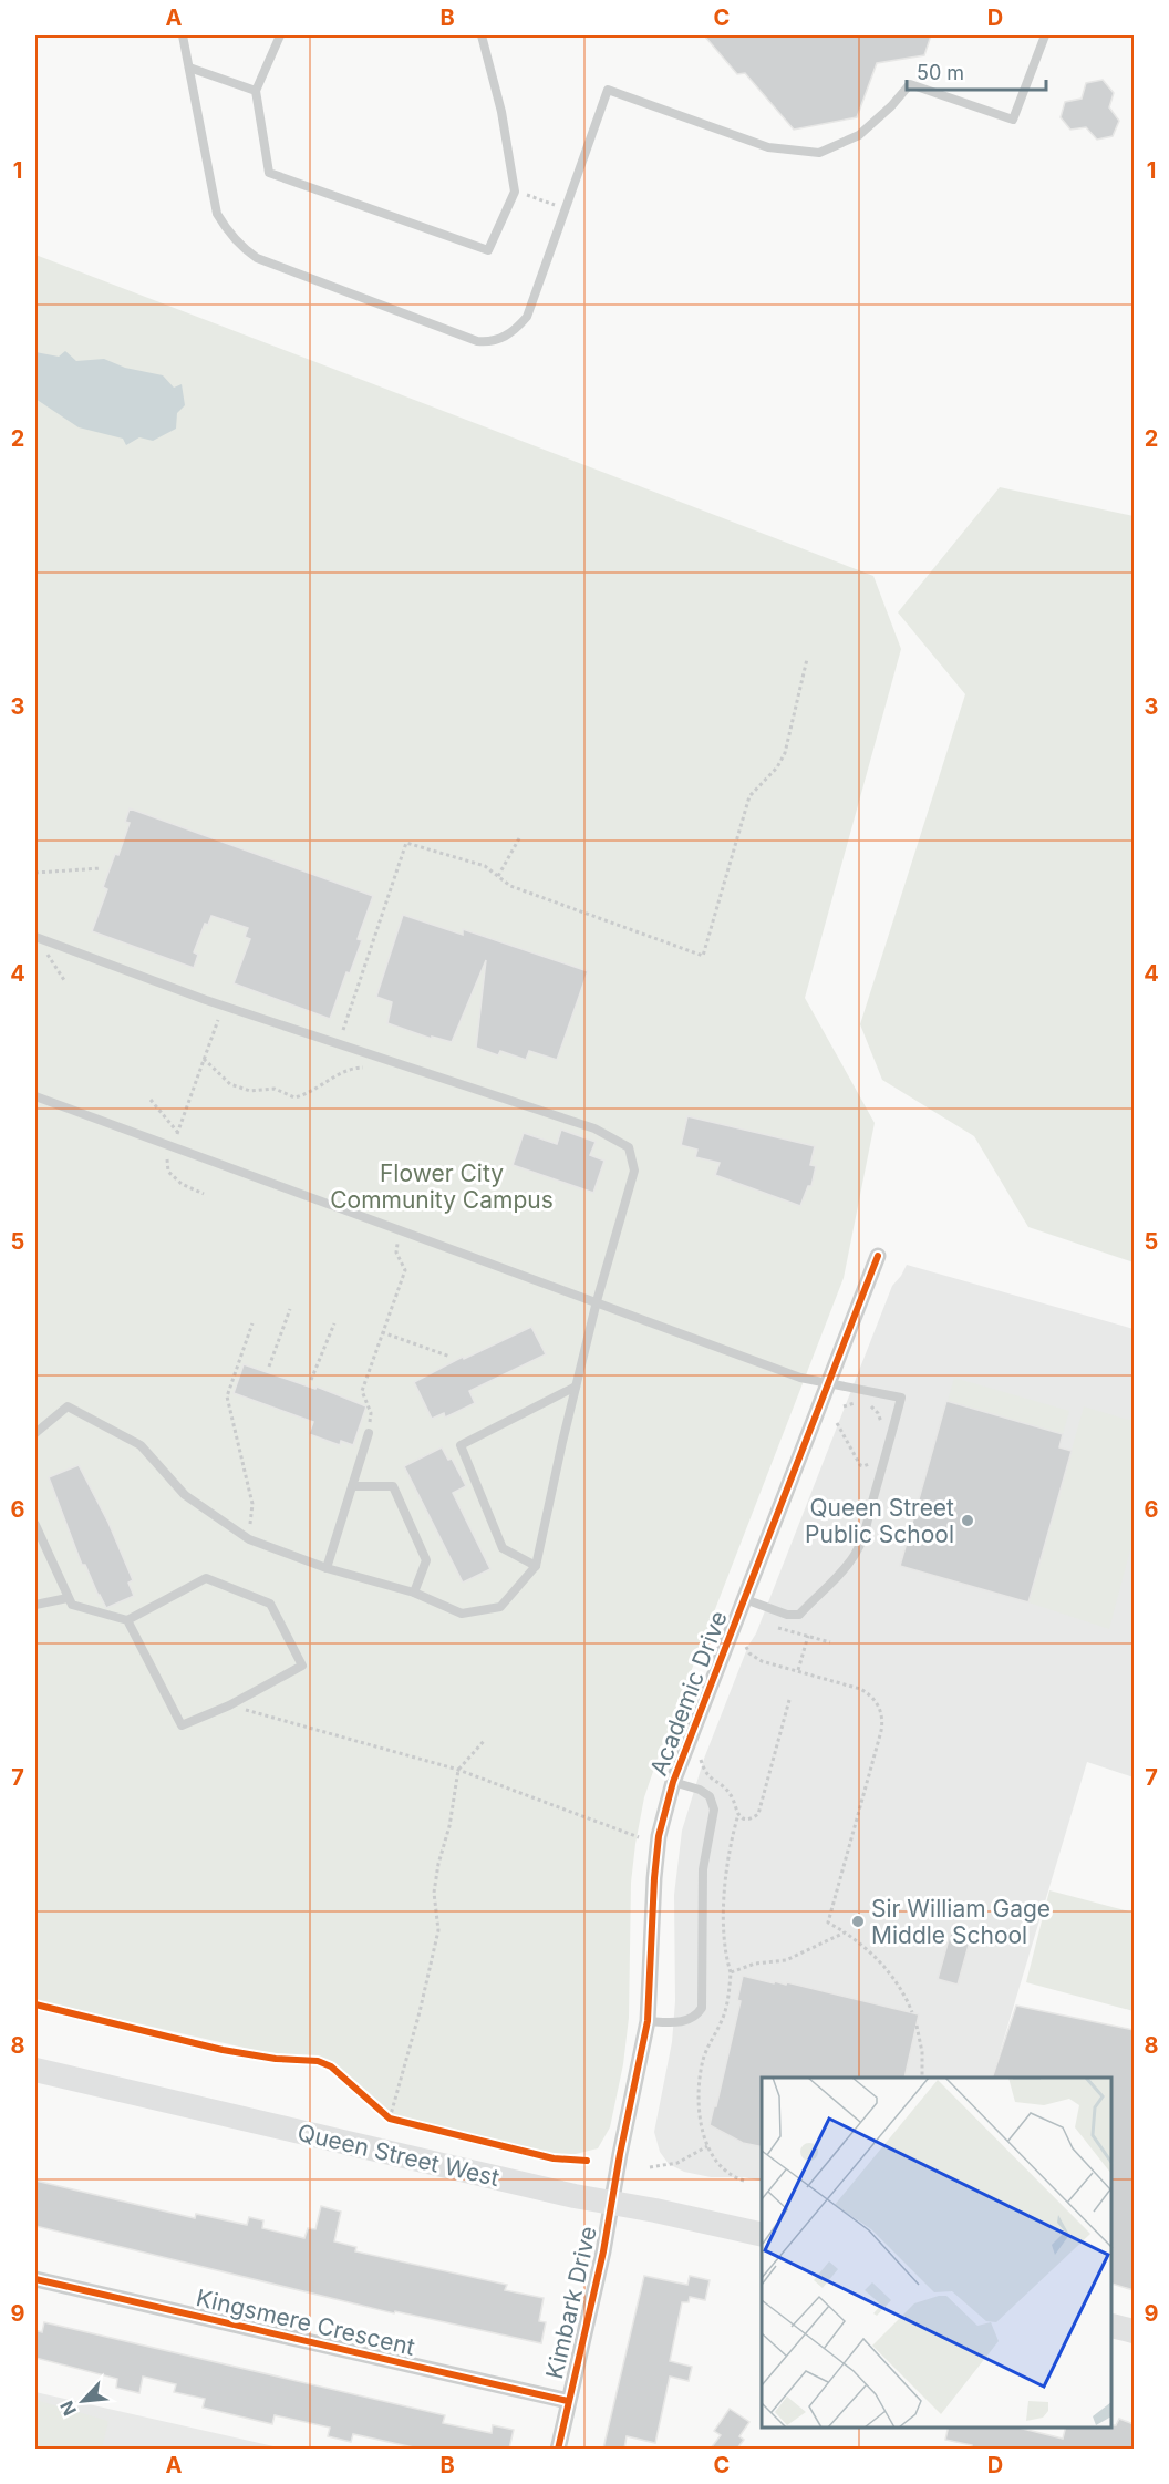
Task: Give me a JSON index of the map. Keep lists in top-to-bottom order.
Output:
{
  "streets": {
    "main road": ["Queen Street West"],
    "street": ["Academic Drive", "Kimbark Drive", "Kingsmere Crescent"]
  },
  "crossings": [
    ["Academic Drive", "Queen Street West"],
    ["Academic Drive", "Kimbark Drive"],
    ["Queen Street West", "Kimbark Drive"],
    ["Kimbark Drive", "Kingsmere Crescent"]
  ],
  "parks": ["Flower City Community Campus"],
  "places": ["Queen Street Public School", "Sir William Gage Middle School"],
  "scale_bar": "50 m",
  "north": "bottom left",
  "grid": {
    "columns": [
      "A",
      "B",
      "C",
      "D"
    ],
    "rows": [
      "1",
      "2",
      "3",
      "4",
      "5",
      "6",
      "7",
      "8",
      "9"
    ]
  }
}
